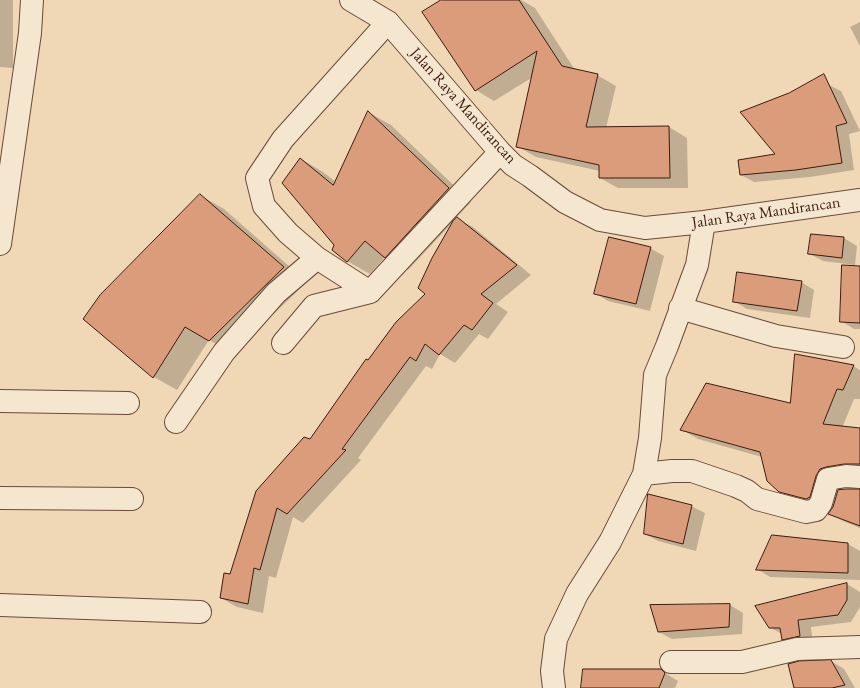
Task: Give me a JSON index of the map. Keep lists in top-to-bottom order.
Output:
{
  "streets": {
    "street": ["Jalan Raya Mandirancan"]
  }
}
